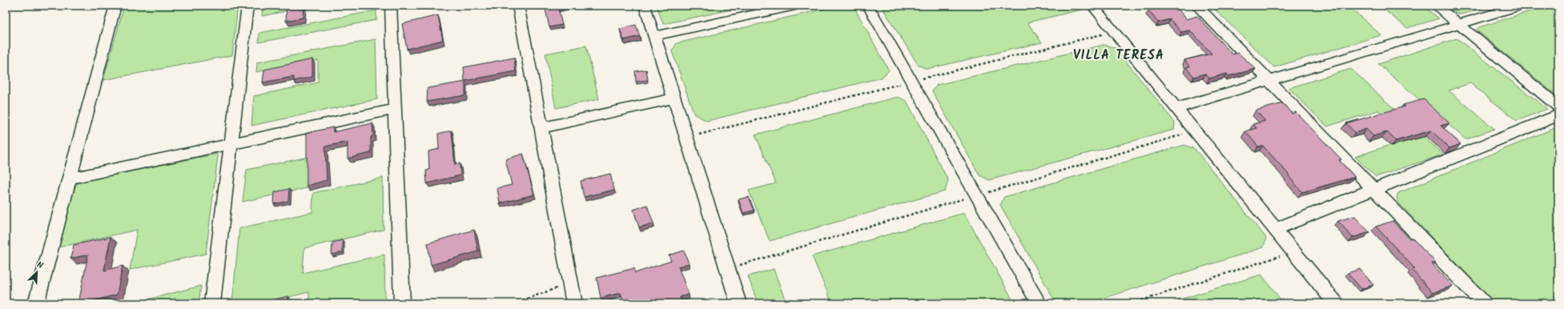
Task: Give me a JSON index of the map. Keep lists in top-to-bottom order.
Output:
{
  "districts": ["VILLA TERESA"],
  "north": "top right"
}
